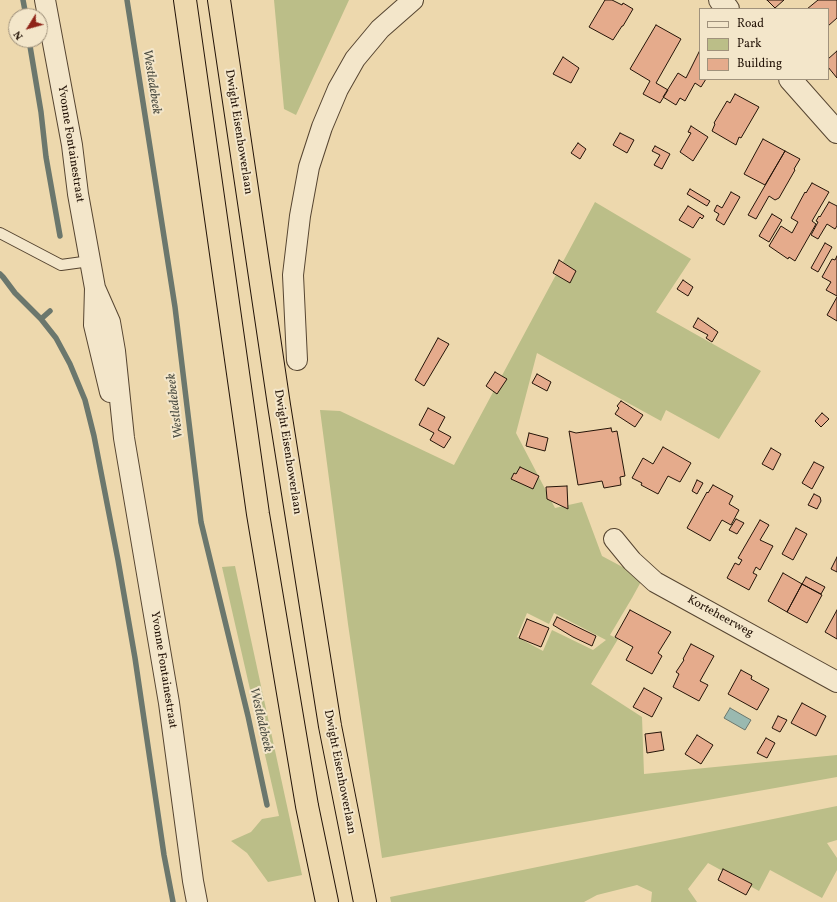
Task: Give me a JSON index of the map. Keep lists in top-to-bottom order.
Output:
{
  "streets": {
    "highway": ["Dwight Eisenhowerlaan"],
    "street": ["Yvonne Fontainestraat", "Korteheerweg"]
  },
  "water": ["Westledebeek"],
  "legend": ["Road", "Park", "Building"],
  "north": "bottom left"
}
